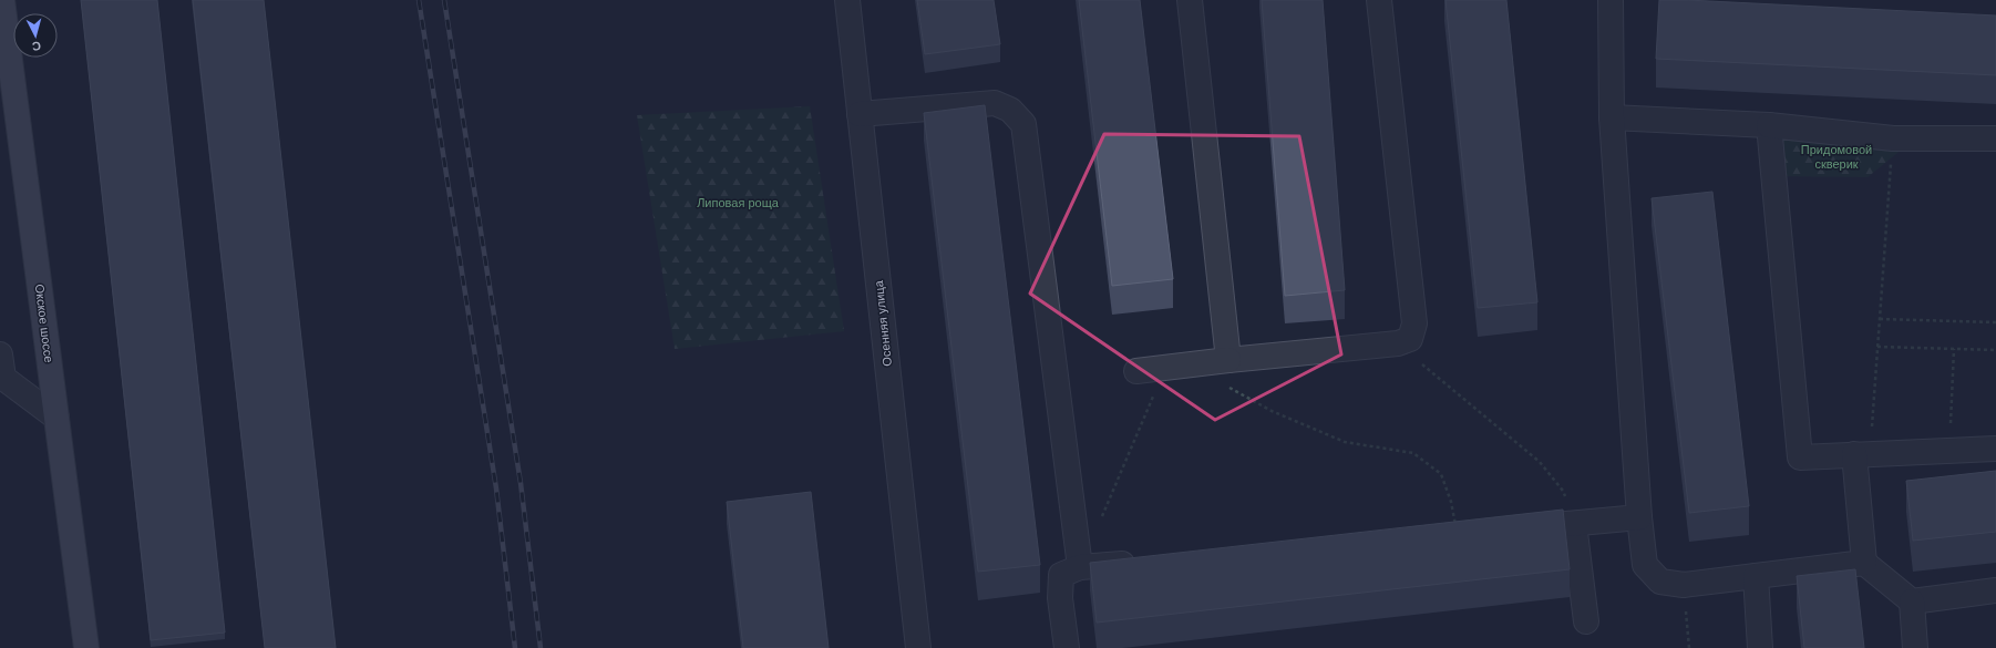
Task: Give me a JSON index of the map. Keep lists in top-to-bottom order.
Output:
{
  "streets": {
    "main road": ["Окское шоссе"],
    "street": ["Осенняя улица"]
  },
  "parks": ["Придомовой скверик", "Липовая роща"],
  "north": "bottom"
}
